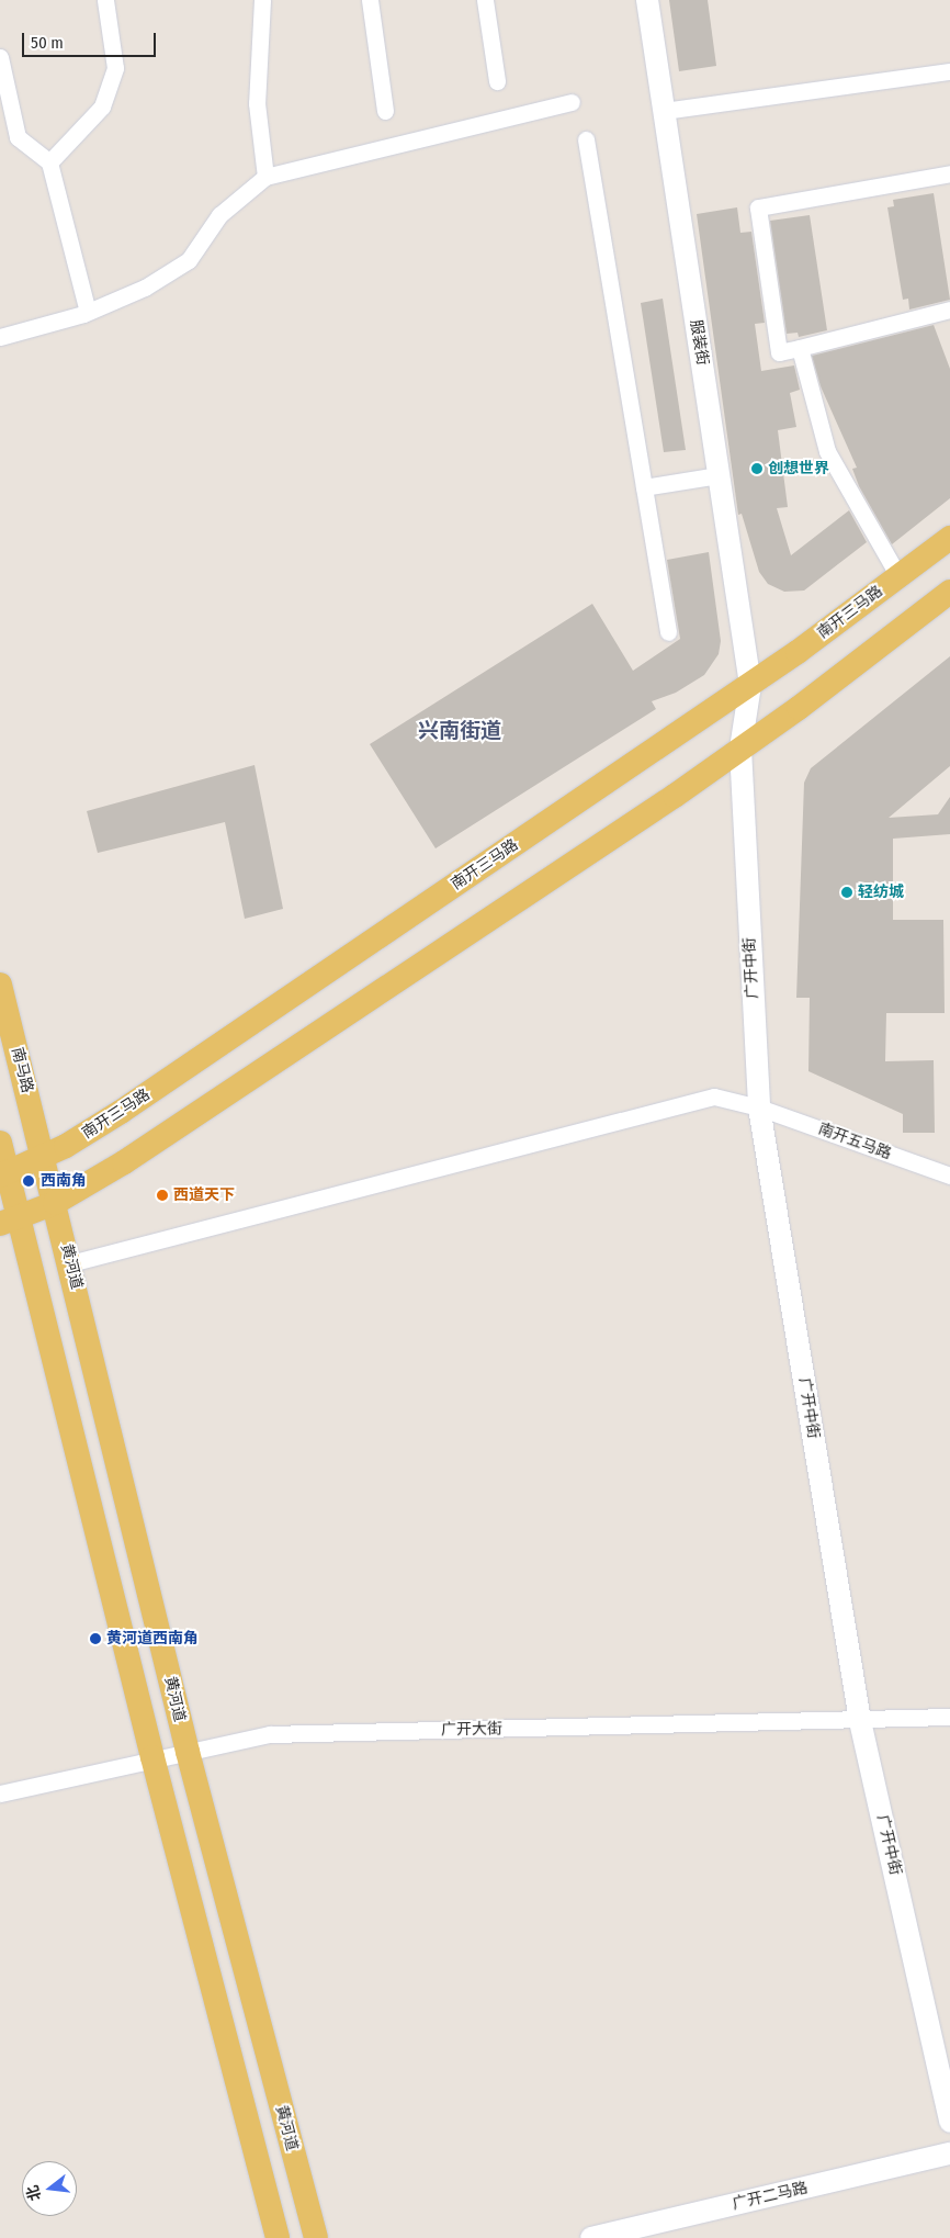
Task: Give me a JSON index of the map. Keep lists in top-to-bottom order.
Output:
{
  "streets": {
    "main road": ["南开三马路", "南马路", "黄河道"],
    "street": [
      "服装街",
      "广开中街",
      "南开五马路",
      "广开大街",
      "广开二马路"
    ]
  },
  "crossings": [
    ["服装街", "南开三马路"],
    ["服装街", "广开中街"],
    ["南开三马路", "广开中街"],
    ["南开三马路", "南马路"],
    ["南开三马路", "黄河道"],
    ["广开中街", "南开五马路"],
    ["广开中街", "广开大街"],
    ["南马路", "黄河道"],
    ["南开五马路", "黄河道"],
    ["黄河道", "广开大街"]
  ],
  "districts": ["兴南街道"],
  "places": [
    "创想世界",
    "轻纺城",
    "西南角",
    "西道天下",
    "黄河道西南角"
  ],
  "scale_bar": "50 m",
  "north": "left"
}
